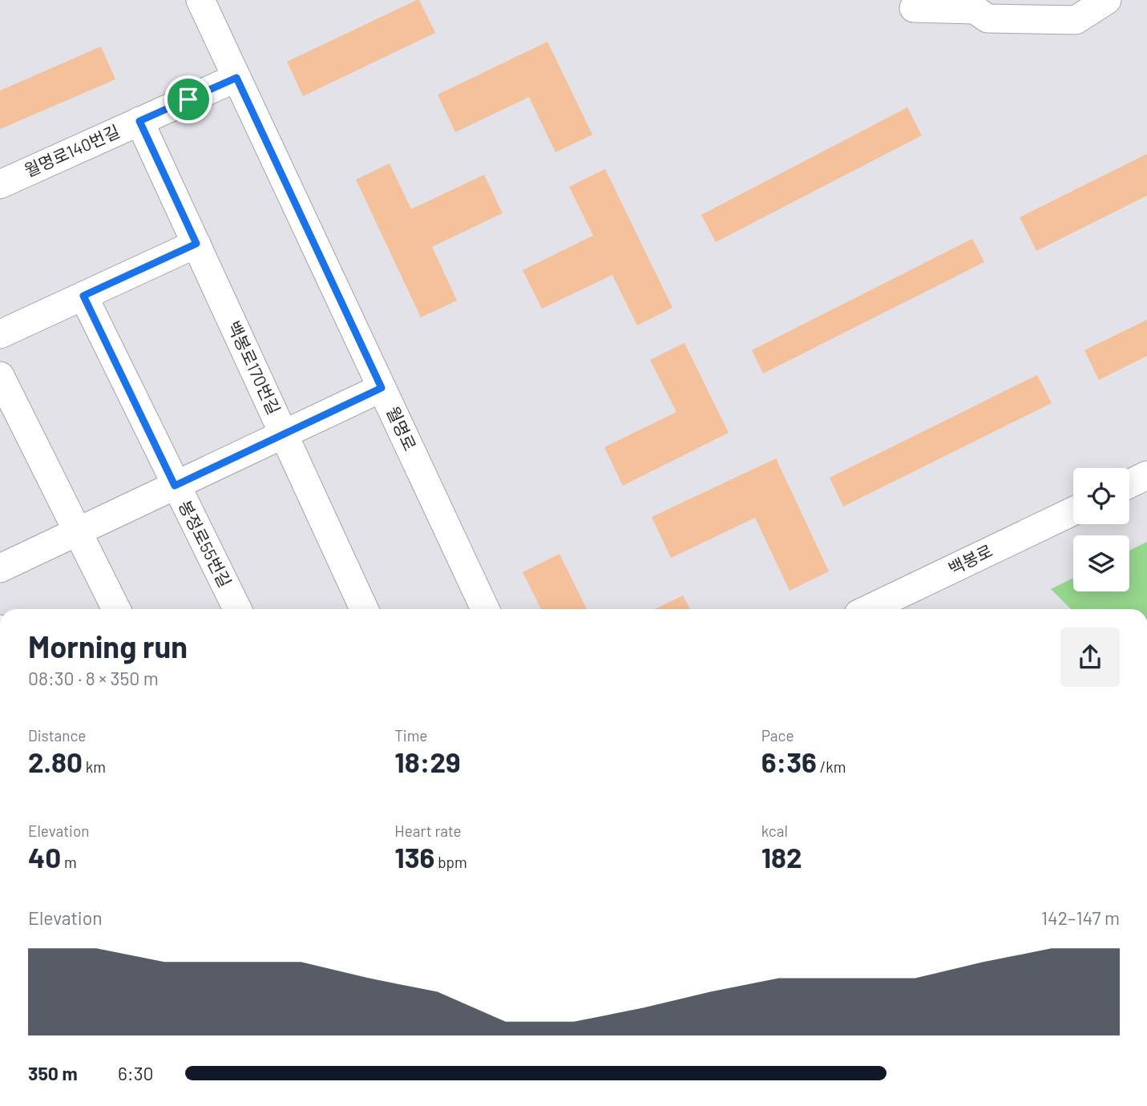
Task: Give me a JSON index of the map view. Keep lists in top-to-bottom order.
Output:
{
  "streets": {
    "street": [
      "월명로140번길",
      "백봉로170번길",
      "월명로",
      "봉정로55번길",
      "백봉로"
    ]
  },
  "crossings": [
    ["월명로140번길", "백봉로170번길"],
    ["월명로140번길", "월명로"],
    ["백봉로170번길", "봉정로55번길"],
    ["월명로", "봉정로55번길"]
  ],
  "page": {
    "heading": ["Morning run", "08:30 · 8 × 350 m"],
    "stats": [
      ["Distance", "2.80 km"],
      ["Time", "18:29"],
      ["Pace", "6:36 /km"],
      ["Elevation", "40 m"],
      ["Heart rate", "136 bpm"],
      ["kcal", "182"]
    ],
    "chart": ["Elevation", "142–147 m"],
    "list": [
      {
        "name": "350 m",
        "note": "6:30"
      }
    ]
  }
}
